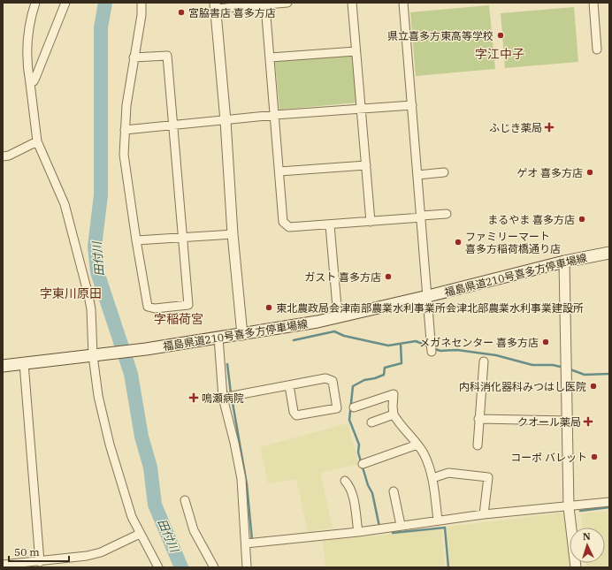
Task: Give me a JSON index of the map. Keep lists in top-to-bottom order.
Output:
{
  "streets": {
    "main road": ["福島県道210号喜多方停車場線"]
  },
  "districts": ["字江中子", "字東川原田", "字稲荷宮"],
  "water": ["田付川"],
  "places": {
    "other": [
      "宮脇書店 喜多方店",
      "県立喜多方東高等学校",
      "ゲオ 喜多方店",
      "まるやま 喜多方店",
      "ファミリーマート 喜多方稲荷橋通り店",
      "ガスト 喜多方店",
      "東北農政局会津南部農業水利事業所会津北部農業水利事業建設所",
      "メガネセンター 喜多方店",
      "内科消化器科みつはし医院",
      "コーポ バレット"
    ],
    "health": ["ふじき薬局", "鳴瀬病院", "クオール薬局"]
  },
  "scale_bar": "50 m",
  "north": "top"
}
